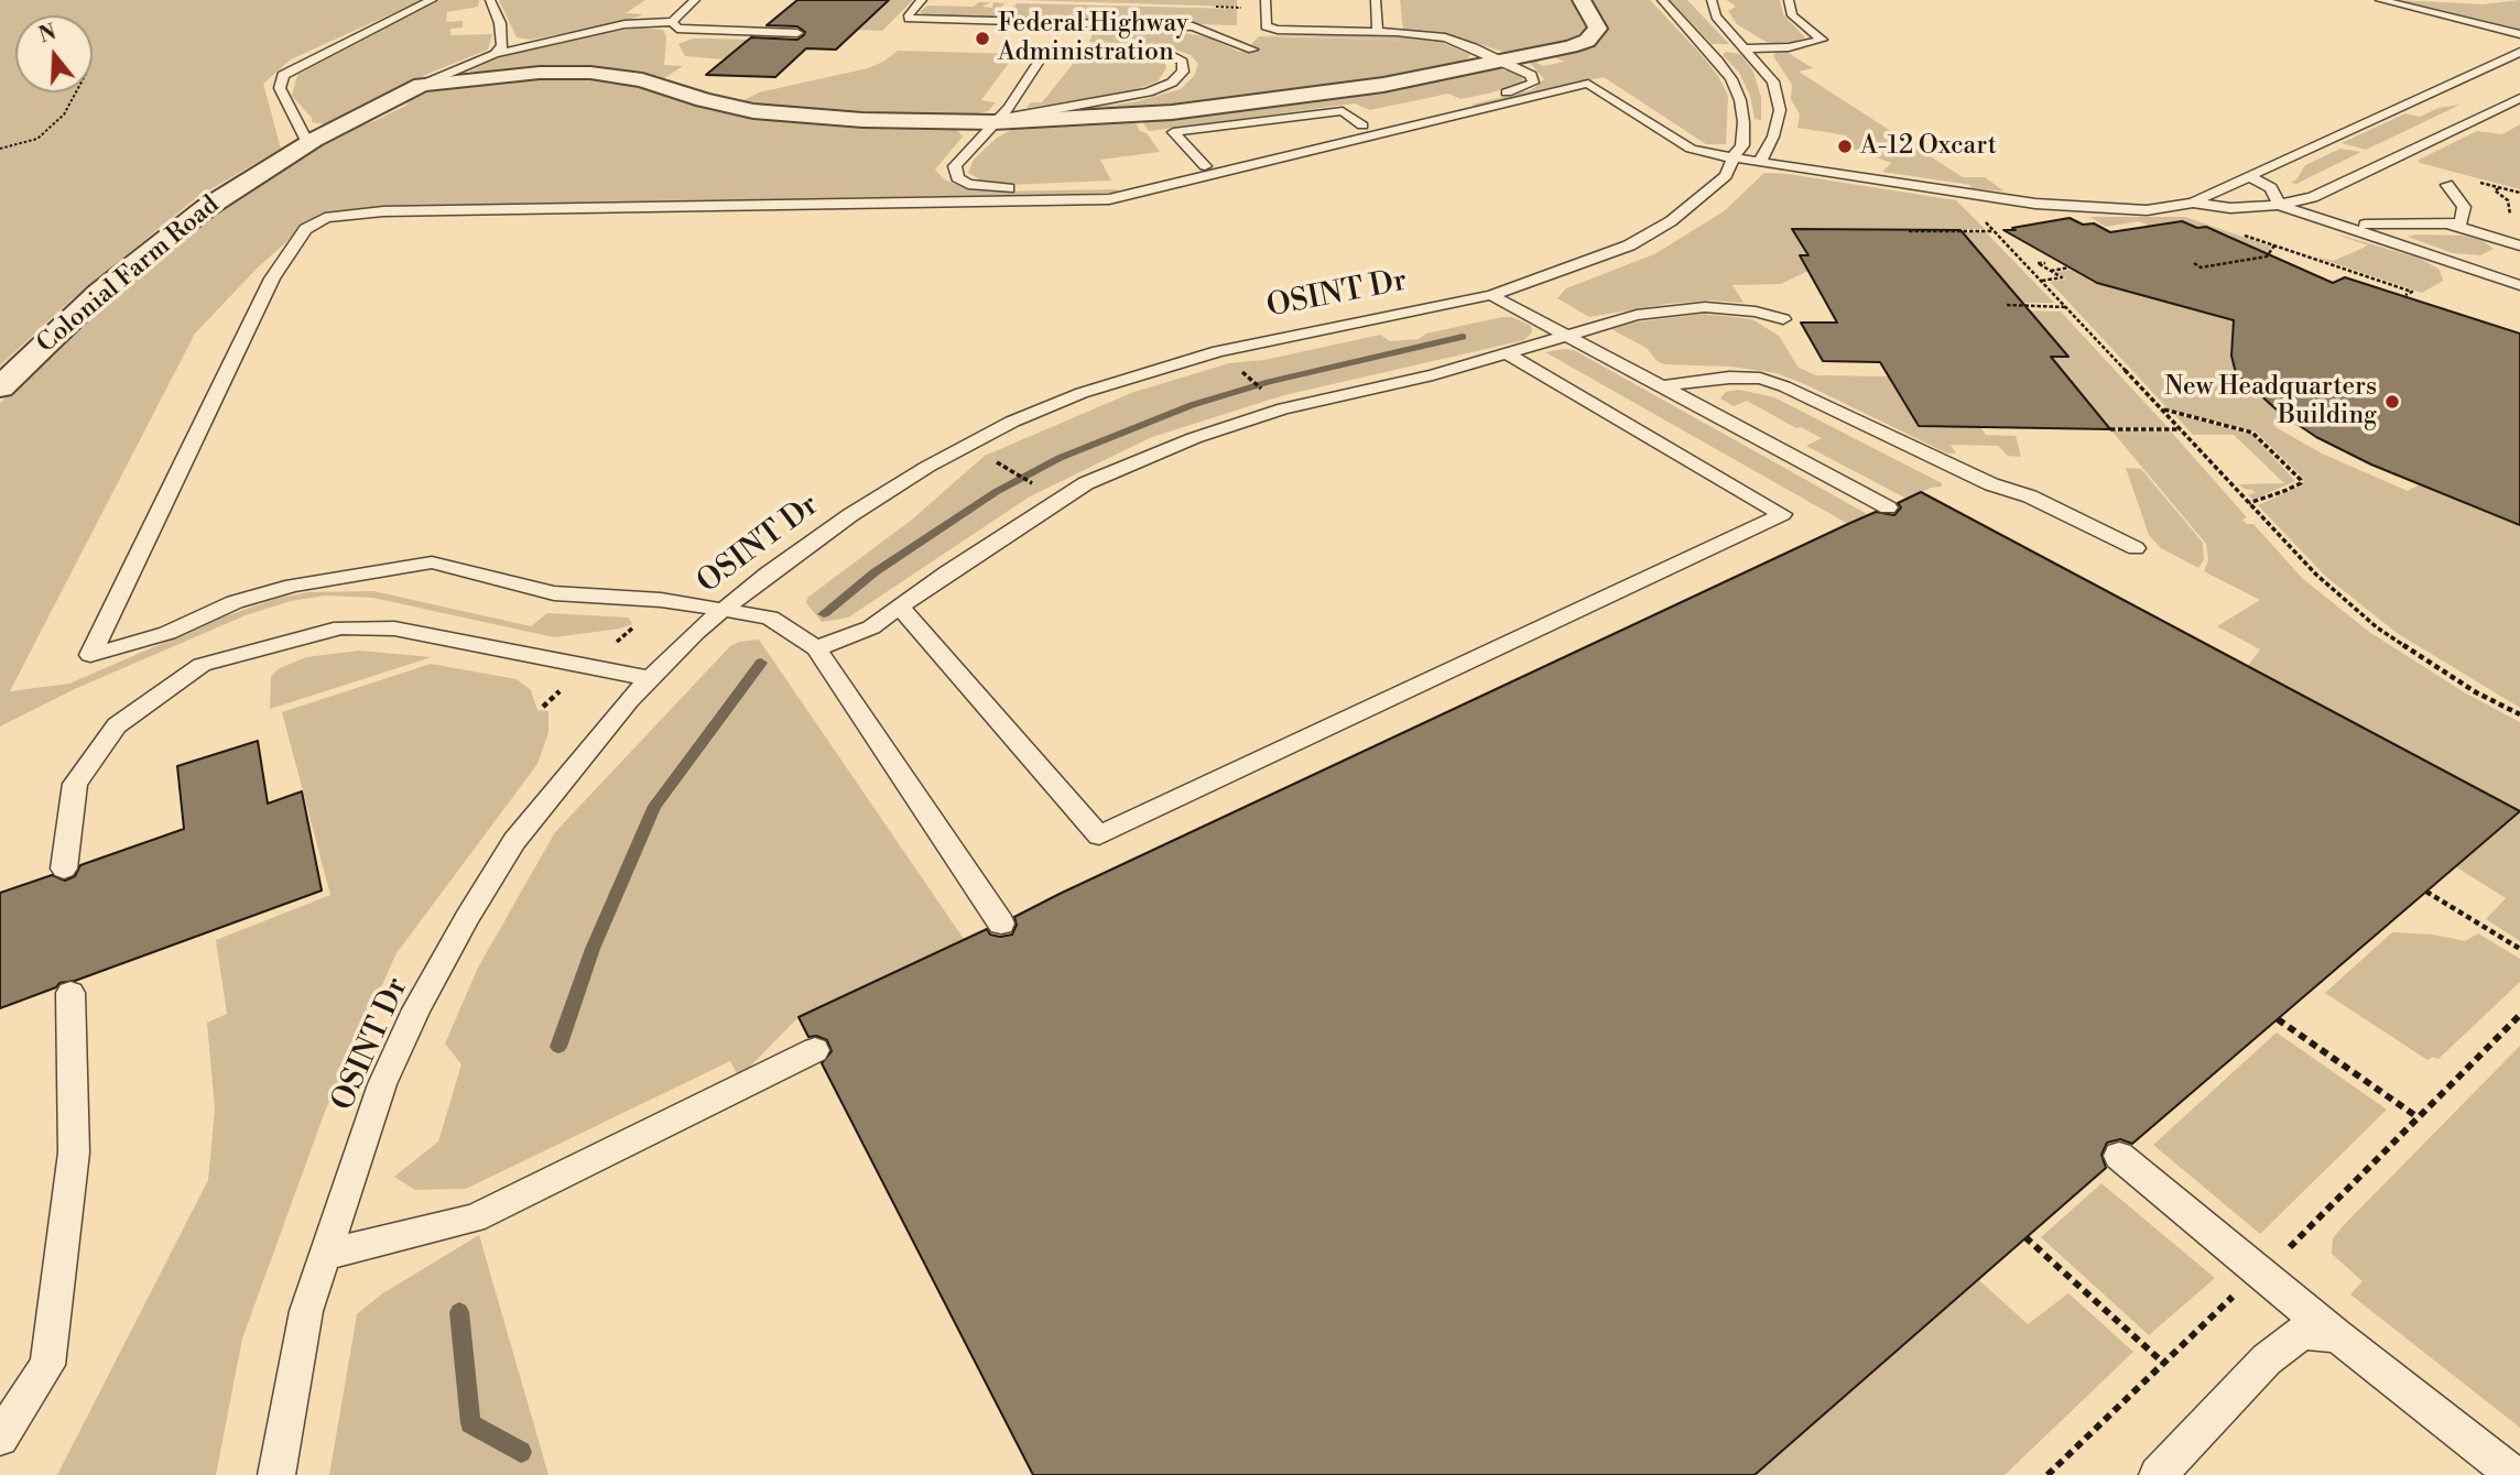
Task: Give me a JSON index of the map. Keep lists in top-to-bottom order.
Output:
{
  "streets": {
    "street": ["Colonial Farm Road"],
    "lane": ["OSINT Dr"]
  },
  "places": ["Federal Highway Administration", "A-12 Oxcart", "New Headquarters Building"],
  "north": "top"
}
